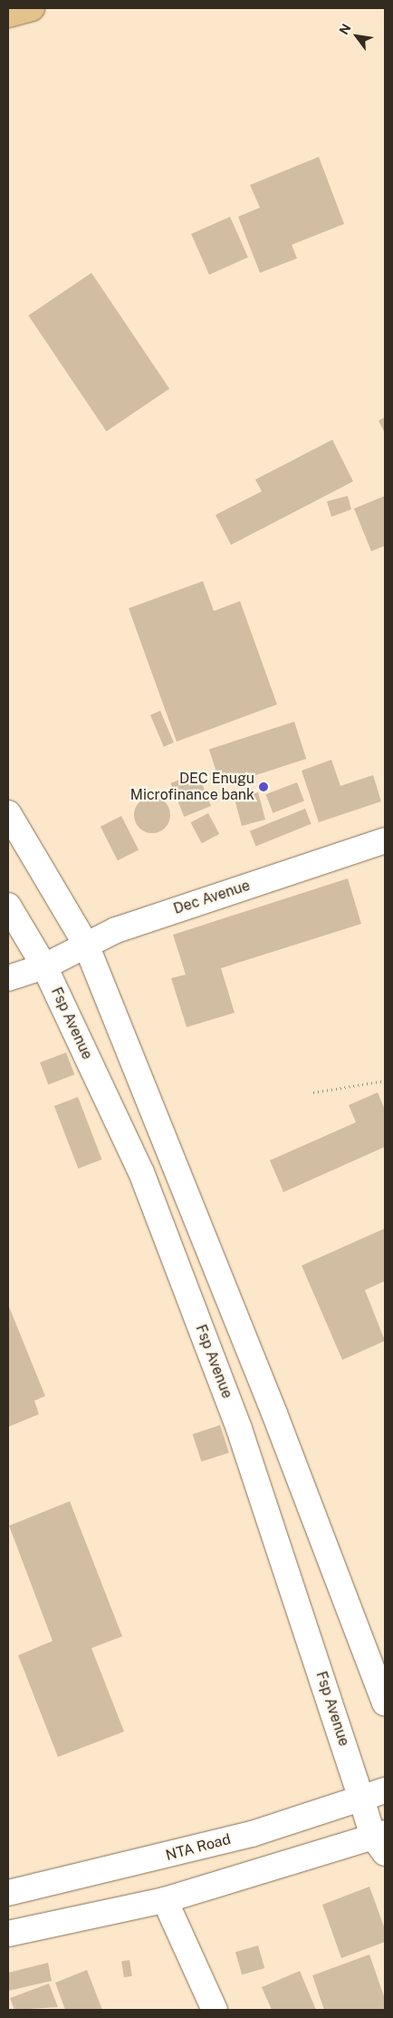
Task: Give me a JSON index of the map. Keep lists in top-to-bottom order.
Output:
{
  "streets": {
    "main road": ["Dec Avenue", "Fsp Avenue", "NTA Road"]
  },
  "crossings": [
    ["Dec Avenue", "Fsp Avenue"],
    ["Fsp Avenue", "NTA Road"]
  ],
  "places": ["DEC Enugu Microfinance bank"],
  "north": "top left"
}
